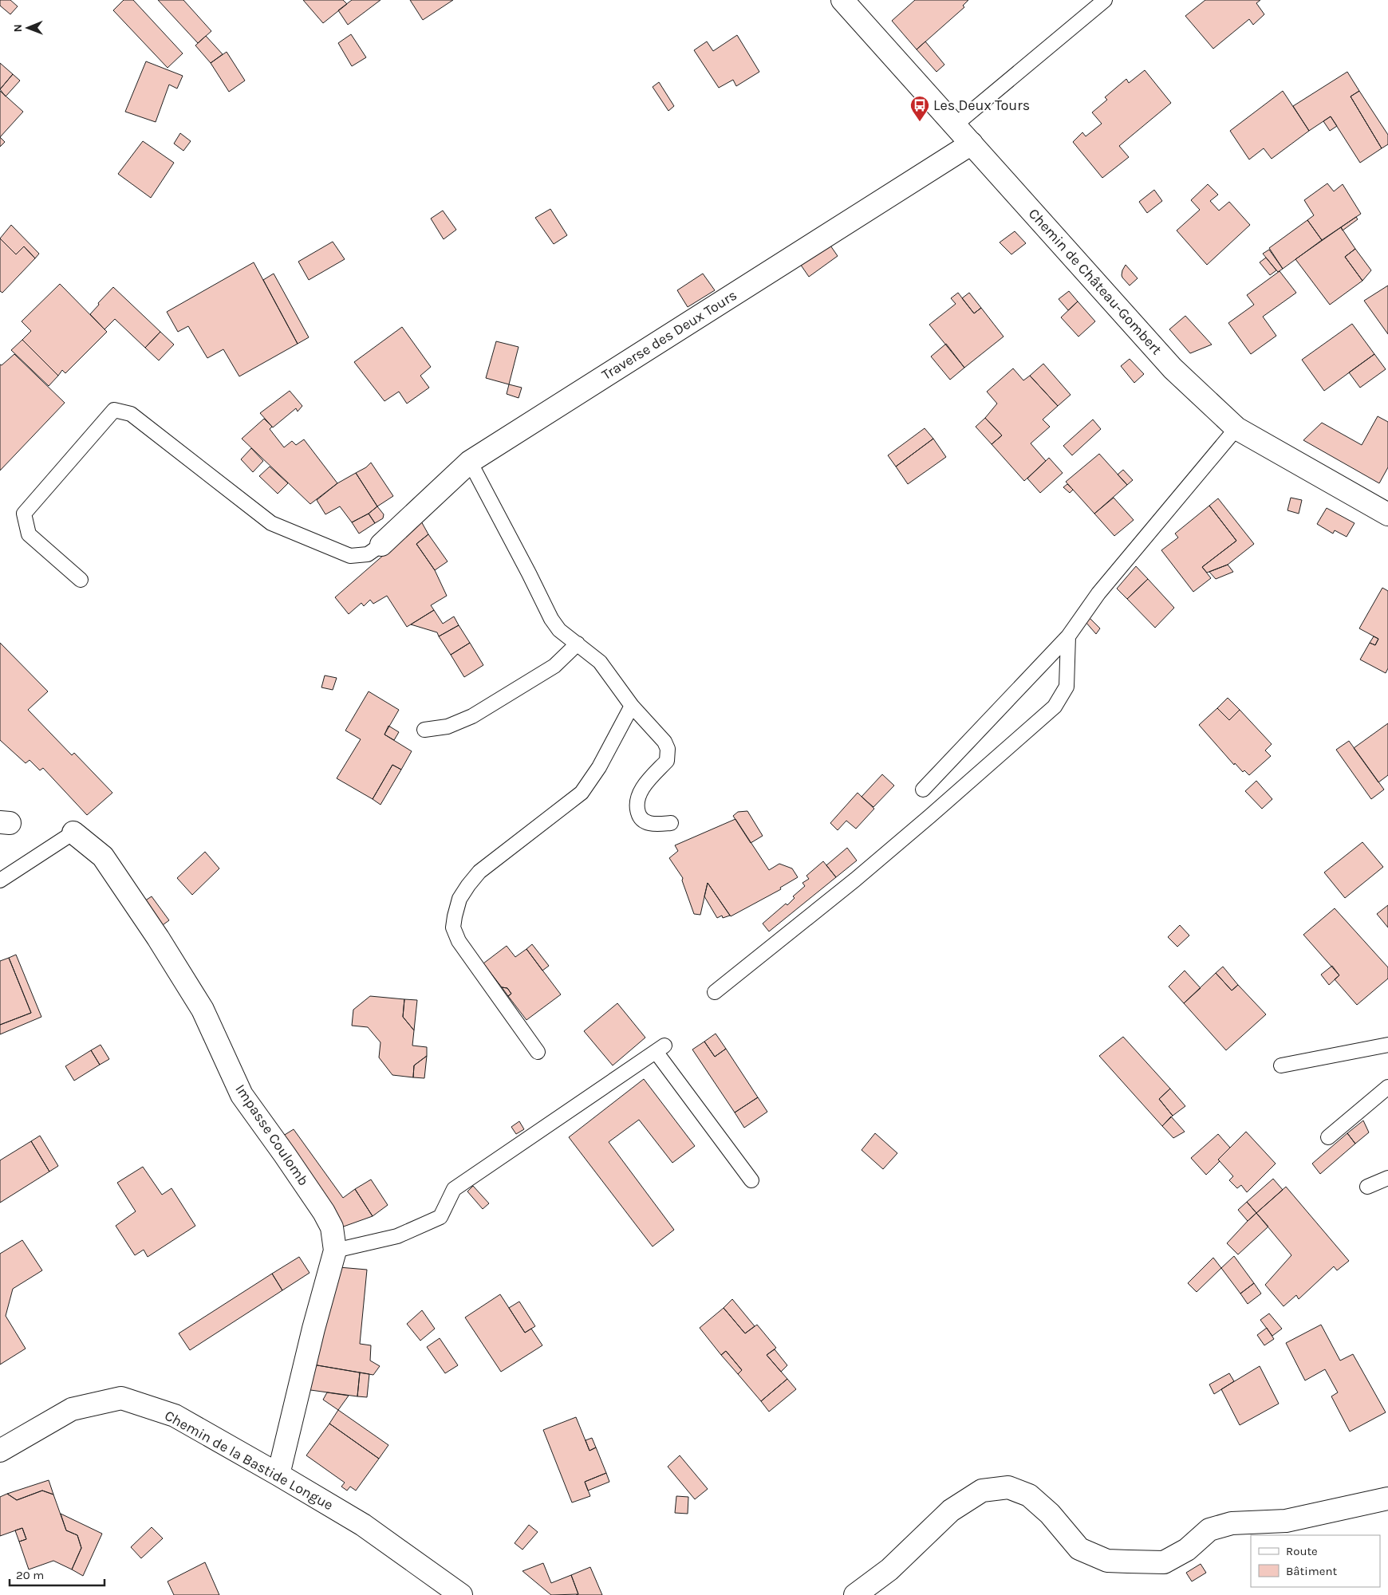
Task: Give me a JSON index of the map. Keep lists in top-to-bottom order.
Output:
{
  "streets": {
    "street": [
      "Chemin de Château-Gombert",
      "Traverse des Deux Tours",
      "Impasse Coulomb",
      "Chemin de la Bastide Longue"
    ]
  },
  "crossings": [
    ["Chemin de Château-Gombert", "Traverse des Deux Tours"],
    ["Impasse Coulomb", "Chemin de la Bastide Longue"]
  ],
  "places": {
    "bus stop": ["Les Deux Tours"]
  },
  "legend": ["Route", "Bâtiment"],
  "scale_bar": "20 m",
  "north": "left"
}
